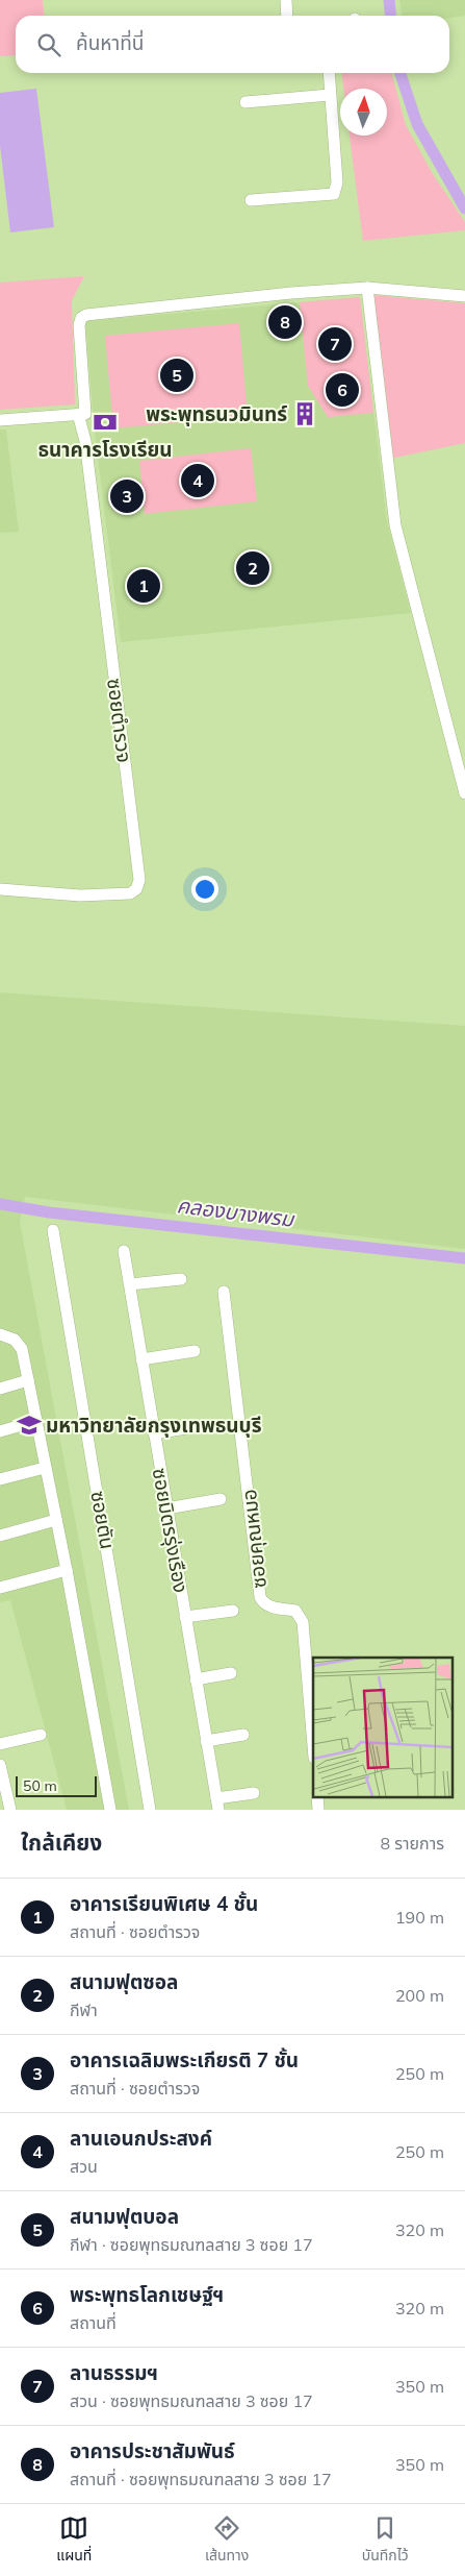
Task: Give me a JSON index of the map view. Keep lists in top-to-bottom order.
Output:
{
  "streets": {
    "street": [
      "ซอยตำรวจ",
      "ซอยตัน",
      "ซอยมิตรรุ่งเรือง",
      "ซอยคุณหมอ"
    ]
  },
  "water": ["คลองบางพรม"],
  "places": {
    "building": ["พระพุทธนวมินทร์"],
    "bank": ["ธนาคารโรงเรียน"],
    "school or university": ["มหาวิทยาลัยกรุงเทพธนบุรี"]
  },
  "scale_bar": "50 m",
  "north": "top",
  "page": {
    "search": "ค้นหาที่นี่",
    "pins": [
      "8",
      "7",
      "5",
      "6",
      "4",
      "3",
      "2",
      "1"
    ],
    "scale": "50 m",
    "heading": ["ใกล้เคียง", "8 รายการ"],
    "list": [
      {
        "mark": "1",
        "name": "อาคารเรียนพิเศษ 4 ชั้น",
        "note": "สถานที่ · ซอยตำรวจ",
        "value": "190 m"
      },
      {
        "mark": "2",
        "name": "สนามฟุตซอล",
        "note": "กีฬา",
        "value": "200 m"
      },
      {
        "mark": "3",
        "name": "อาคารเฉลิมพระเกียรติ 7 ชั้น",
        "note": "สถานที่ · ซอยตำรวจ",
        "value": "250 m"
      },
      {
        "mark": "4",
        "name": "ลานเอนกประสงค์",
        "note": "สวน",
        "value": "250 m"
      },
      {
        "mark": "5",
        "name": "สนามฟุตบอล",
        "note": "กีฬา · ซอยพุทธมณฑลสาย 3 ซอย 17",
        "value": "320 m"
      },
      {
        "mark": "6",
        "name": "พระพุทธโลกเชษฐ์ฯ",
        "note": "สถานที่",
        "value": "320 m"
      },
      {
        "mark": "7",
        "name": "ลานธรรมฯ",
        "note": "สวน · ซอยพุทธมณฑลสาย 3 ซอย 17",
        "value": "350 m"
      },
      {
        "mark": "8",
        "name": "อาคารประชาสัมพันธ์",
        "note": "สถานที่ · ซอยพุทธมณฑลสาย 3 ซอย 17",
        "value": "350 m"
      }
    ],
    "nav": ["แผนที่", "เส้นทาง", "บันทึกไว้"]
  }
}
